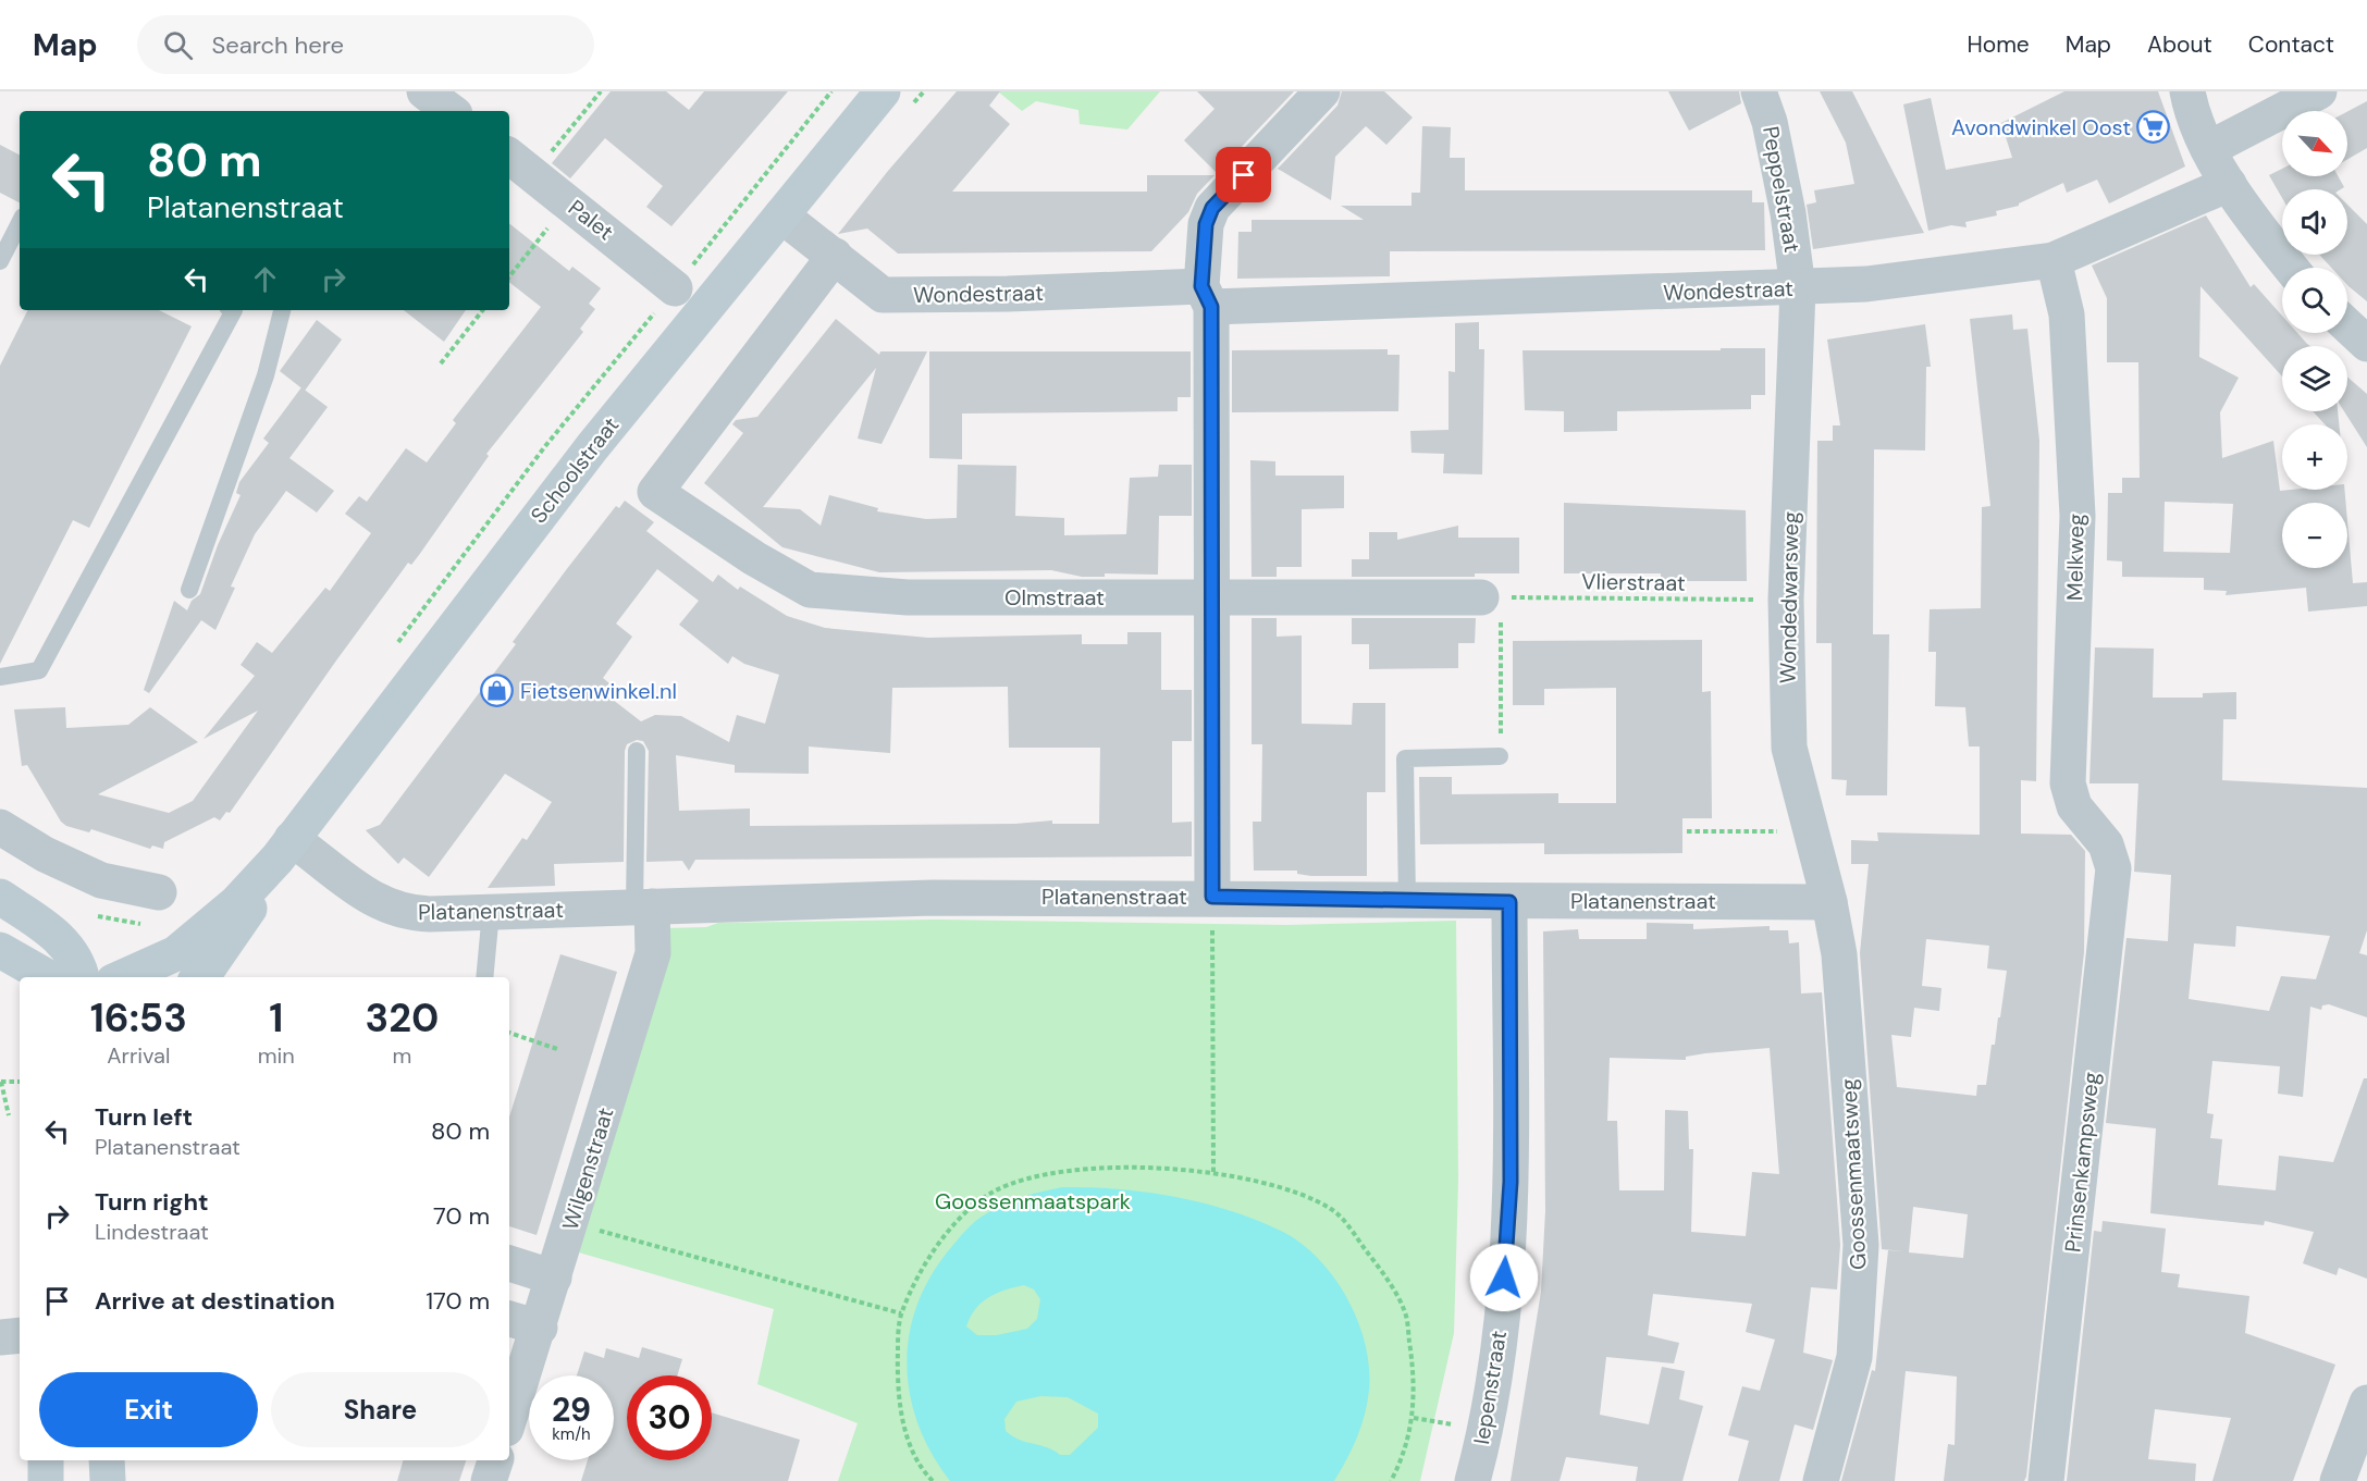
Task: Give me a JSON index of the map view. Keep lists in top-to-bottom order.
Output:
{
  "streets": {
    "street": [
      "Peppelstraat",
      "Palet",
      "Wondestraat",
      "Schoolstraat",
      "Melkweg",
      "Olmstraat",
      "Wondedwarsweg",
      "Platanenstraat",
      "Prinsenkampsweg",
      "Wilgenstraat",
      "Goossenmaatsweg",
      "Iepenstraat"
    ],
    "path": ["Vlierstraat"]
  },
  "crossings": [
    ["Peppelstraat", "Wondestraat"],
    ["Peppelstraat", "Wondedwarsweg"],
    ["Wondestraat", "Schoolstraat"],
    ["Wondestraat", "Melkweg"],
    ["Wondestraat", "Olmstraat"],
    ["Wondestraat", "Wondedwarsweg"],
    ["Schoolstraat", "Platanenstraat"],
    ["Melkweg", "Prinsenkampsweg"],
    ["Vlierstraat", "Olmstraat"],
    ["Vlierstraat", "Wondedwarsweg"],
    ["Wondedwarsweg", "Platanenstraat"],
    ["Wondedwarsweg", "Goossenmaatsweg"],
    ["Platanenstraat", "Wilgenstraat"],
    ["Platanenstraat", "Goossenmaatsweg"],
    ["Platanenstraat", "Iepenstraat"]
  ],
  "parks": ["Goossenmaatspark"],
  "places": {
    "supermarket": ["Avondwinkel Oost"],
    "shop": ["Fietsenwinkel.nl"]
  },
  "north": "bottom right",
  "page": {
    "header": "Map",
    "search": "Search here",
    "nav": [
      "Home",
      "Map",
      "About",
      "Contact"
    ],
    "map_buttons": ["+", "−"],
    "turn": ["80 m", "Platanenstraat"],
    "eta": [
      "16:53",
      "Arrival",
      "1",
      "min",
      "320",
      "m"
    ],
    "list": [
      {
        "name": "Turn left",
        "note": "Platanenstraat",
        "value": "80 m"
      },
      {
        "name": "Turn right",
        "note": "Lindestraat",
        "value": "70 m"
      },
      {
        "name": "Arrive at destination",
        "value": "170 m"
      }
    ],
    "buttons": ["Exit", "Share"],
    "speed": "29 km/h",
    "limit": "30"
  }
}
